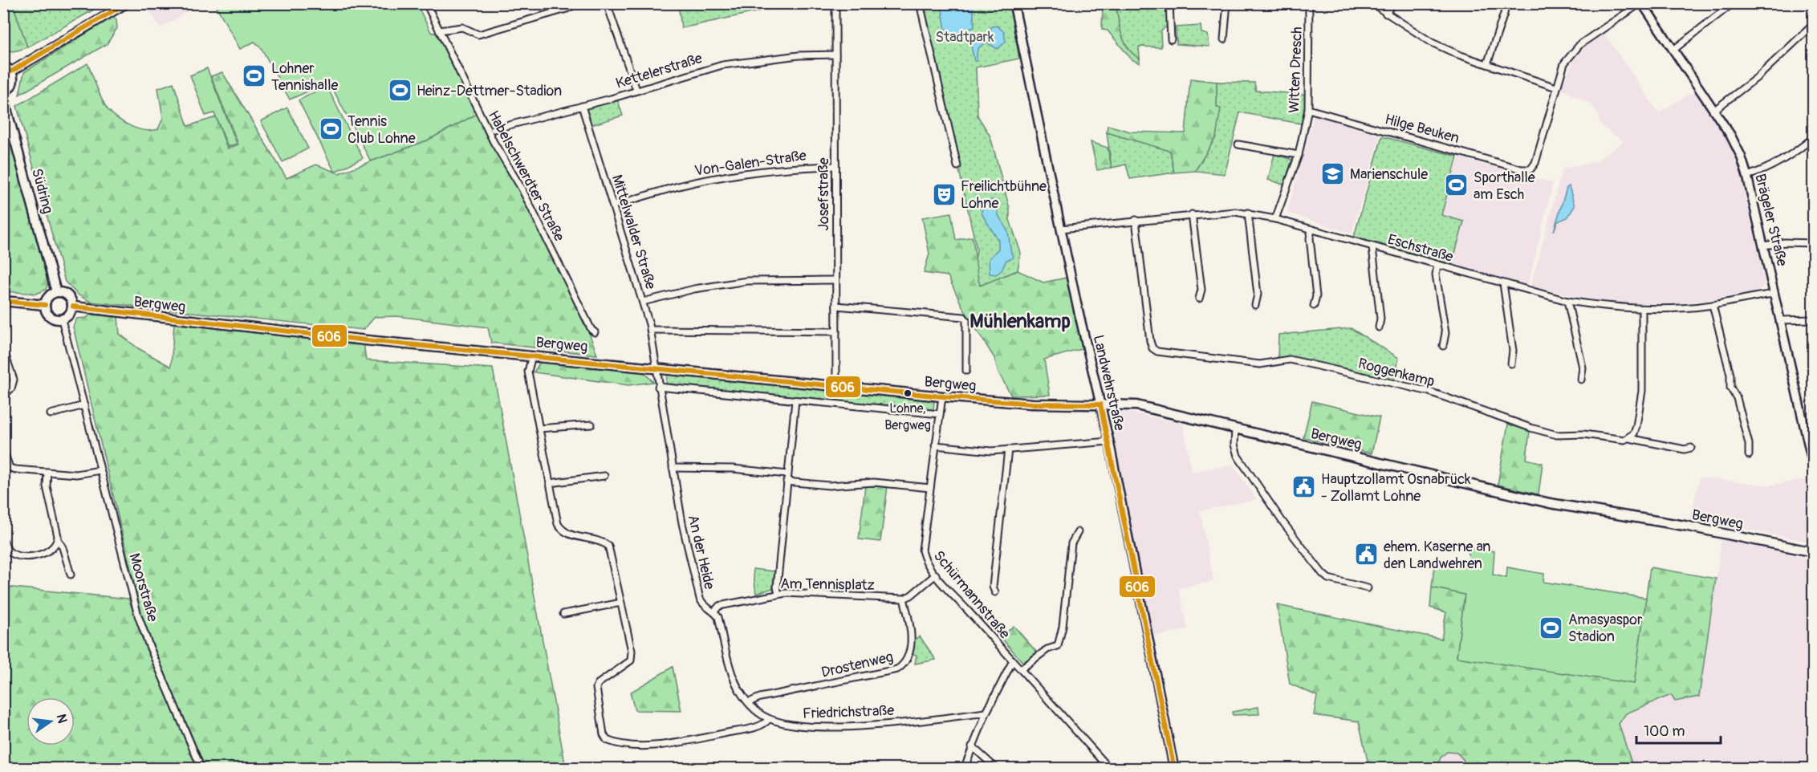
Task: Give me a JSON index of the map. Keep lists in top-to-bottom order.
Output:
{
  "streets": {
    "main road": ["Südring", "Bergweg"],
    "street": [
      "Witten Dresch",
      "Kettelerstraße",
      "Hilge Beuken",
      "Von-Galen-Straße",
      "Habelschwerdter Straße",
      "Josefstraße",
      "Brägeler Straße",
      "Mittelwalder Straße",
      "Eschstraße",
      "Roggenkamp",
      "Landwehrstraße",
      "An der Heide",
      "Am Tennisplatz",
      "Moorstraße",
      "Schürmannstraße",
      "Drostenweg",
      "Friedrichstraße"
    ]
  },
  "crossings": [
    ["Witten Dresch", "Hilge Beuken"],
    ["Witten Dresch", "Eschstraße"],
    ["Kettelerstraße", "Josefstraße"],
    ["Kettelerstraße", "Mittelwalder Straße"],
    ["Von-Galen-Straße", "Josefstraße"],
    ["Von-Galen-Straße", "Mittelwalder Straße"],
    ["Südring", "Bergweg"],
    ["Südring", "Moorstraße"],
    ["Josefstraße", "Bergweg"],
    ["Brägeler Straße", "Eschstraße"],
    ["Mittelwalder Straße", "Bergweg"],
    ["Mittelwalder Straße", "An der Heide"],
    ["Eschstraße", "Roggenkamp"],
    ["Eschstraße", "Landwehrstraße"],
    ["Bergweg", "Landwehrstraße"],
    ["Bergweg", "An der Heide"],
    ["Bergweg", "Moorstraße"],
    ["Bergweg", "Schürmannstraße"],
    ["An der Heide", "Am Tennisplatz"],
    ["An der Heide", "Drostenweg"],
    ["An der Heide", "Friedrichstraße"],
    ["Am Tennisplatz", "Drostenweg"]
  ],
  "districts": ["Mühlenkamp"],
  "parks": ["Stadtpark"],
  "places": {
    "sports": [
      "Lohner Tennishalle",
      "Heinz-Dettmer-Stadion",
      "Tennis Club Lohne",
      "Sporthalle am Esch",
      "Amasyaspor Stadion"
    ],
    "school or university": ["Marienschule"],
    "theatre": ["Freilichtbühne Lohne"],
    "other": ["Lohne, Bergweg"],
    "public building": ["Hauptzollamt Osnabrück - Zollamt Lohne", "ehem. Kaserne an den Landwehren"]
  },
  "lines": ["transit line 606"],
  "scale_bar": "100 m",
  "north": "right"
}
